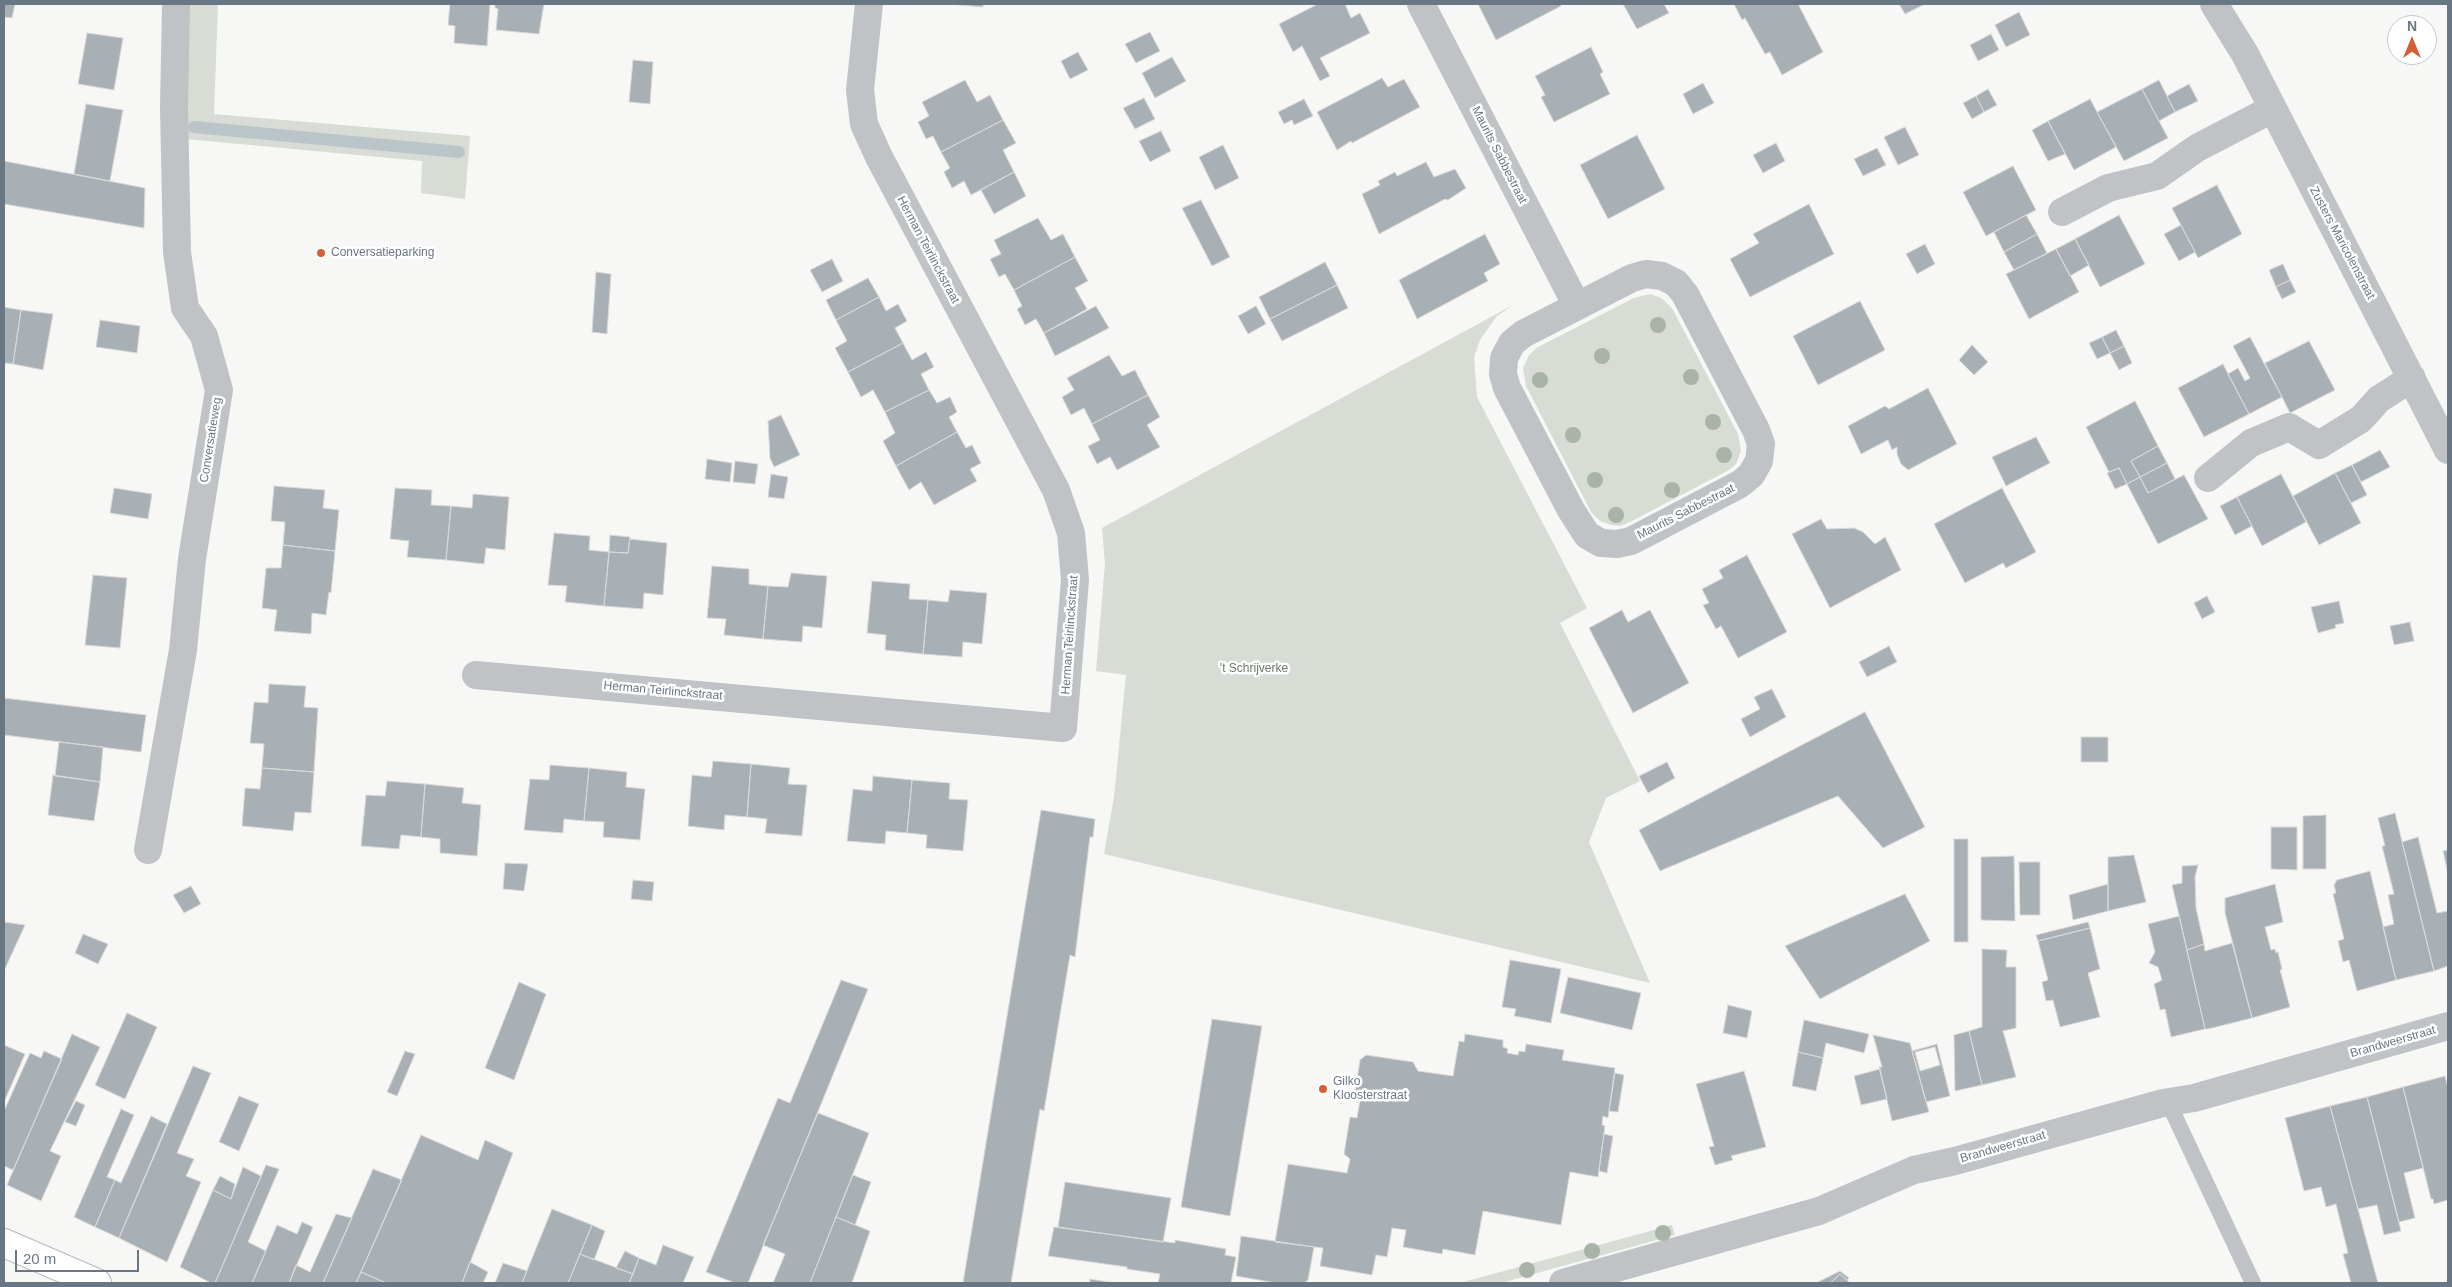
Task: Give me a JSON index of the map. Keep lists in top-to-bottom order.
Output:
{
  "streets": {
    "street": [
      "Maurits Sabbestraat",
      "Zusters Maricolenstraat",
      "Herman Teirlinckstraat",
      "Conversatieweg",
      "Brandweerstraat"
    ]
  },
  "parks": ["'t Schrijverke"],
  "places": ["Conversatieparking", "Gilko Kloosterstraat"],
  "scale_bar": "20 m",
  "north": "top"
}
